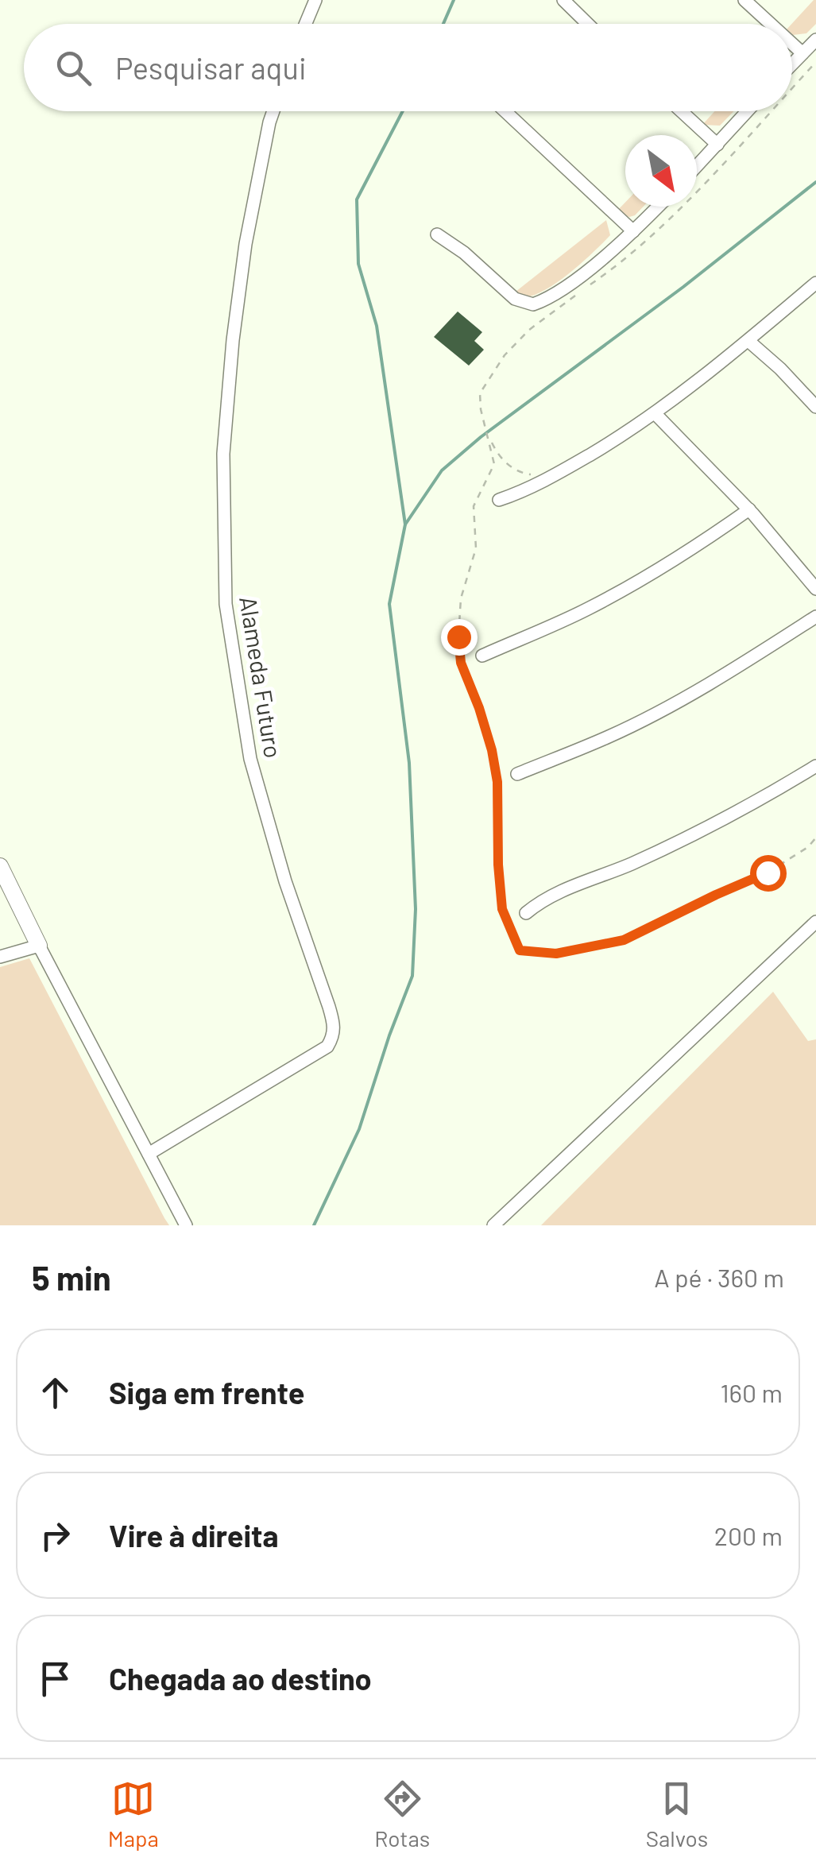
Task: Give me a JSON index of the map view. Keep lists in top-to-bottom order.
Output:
{
  "streets": {
    "street": ["Alameda Futuro"]
  },
  "north": "bottom right",
  "page": {
    "search": "Pesquisar aqui",
    "heading": ["5 min", "A pé · 360 m"],
    "list": [
      ["Siga em frente", "160 m"],
      ["Vire à direita", "200 m"],
      "Chegada ao destino"
    ],
    "nav": ["Mapa", "Rotas", "Salvos"]
  }
}
